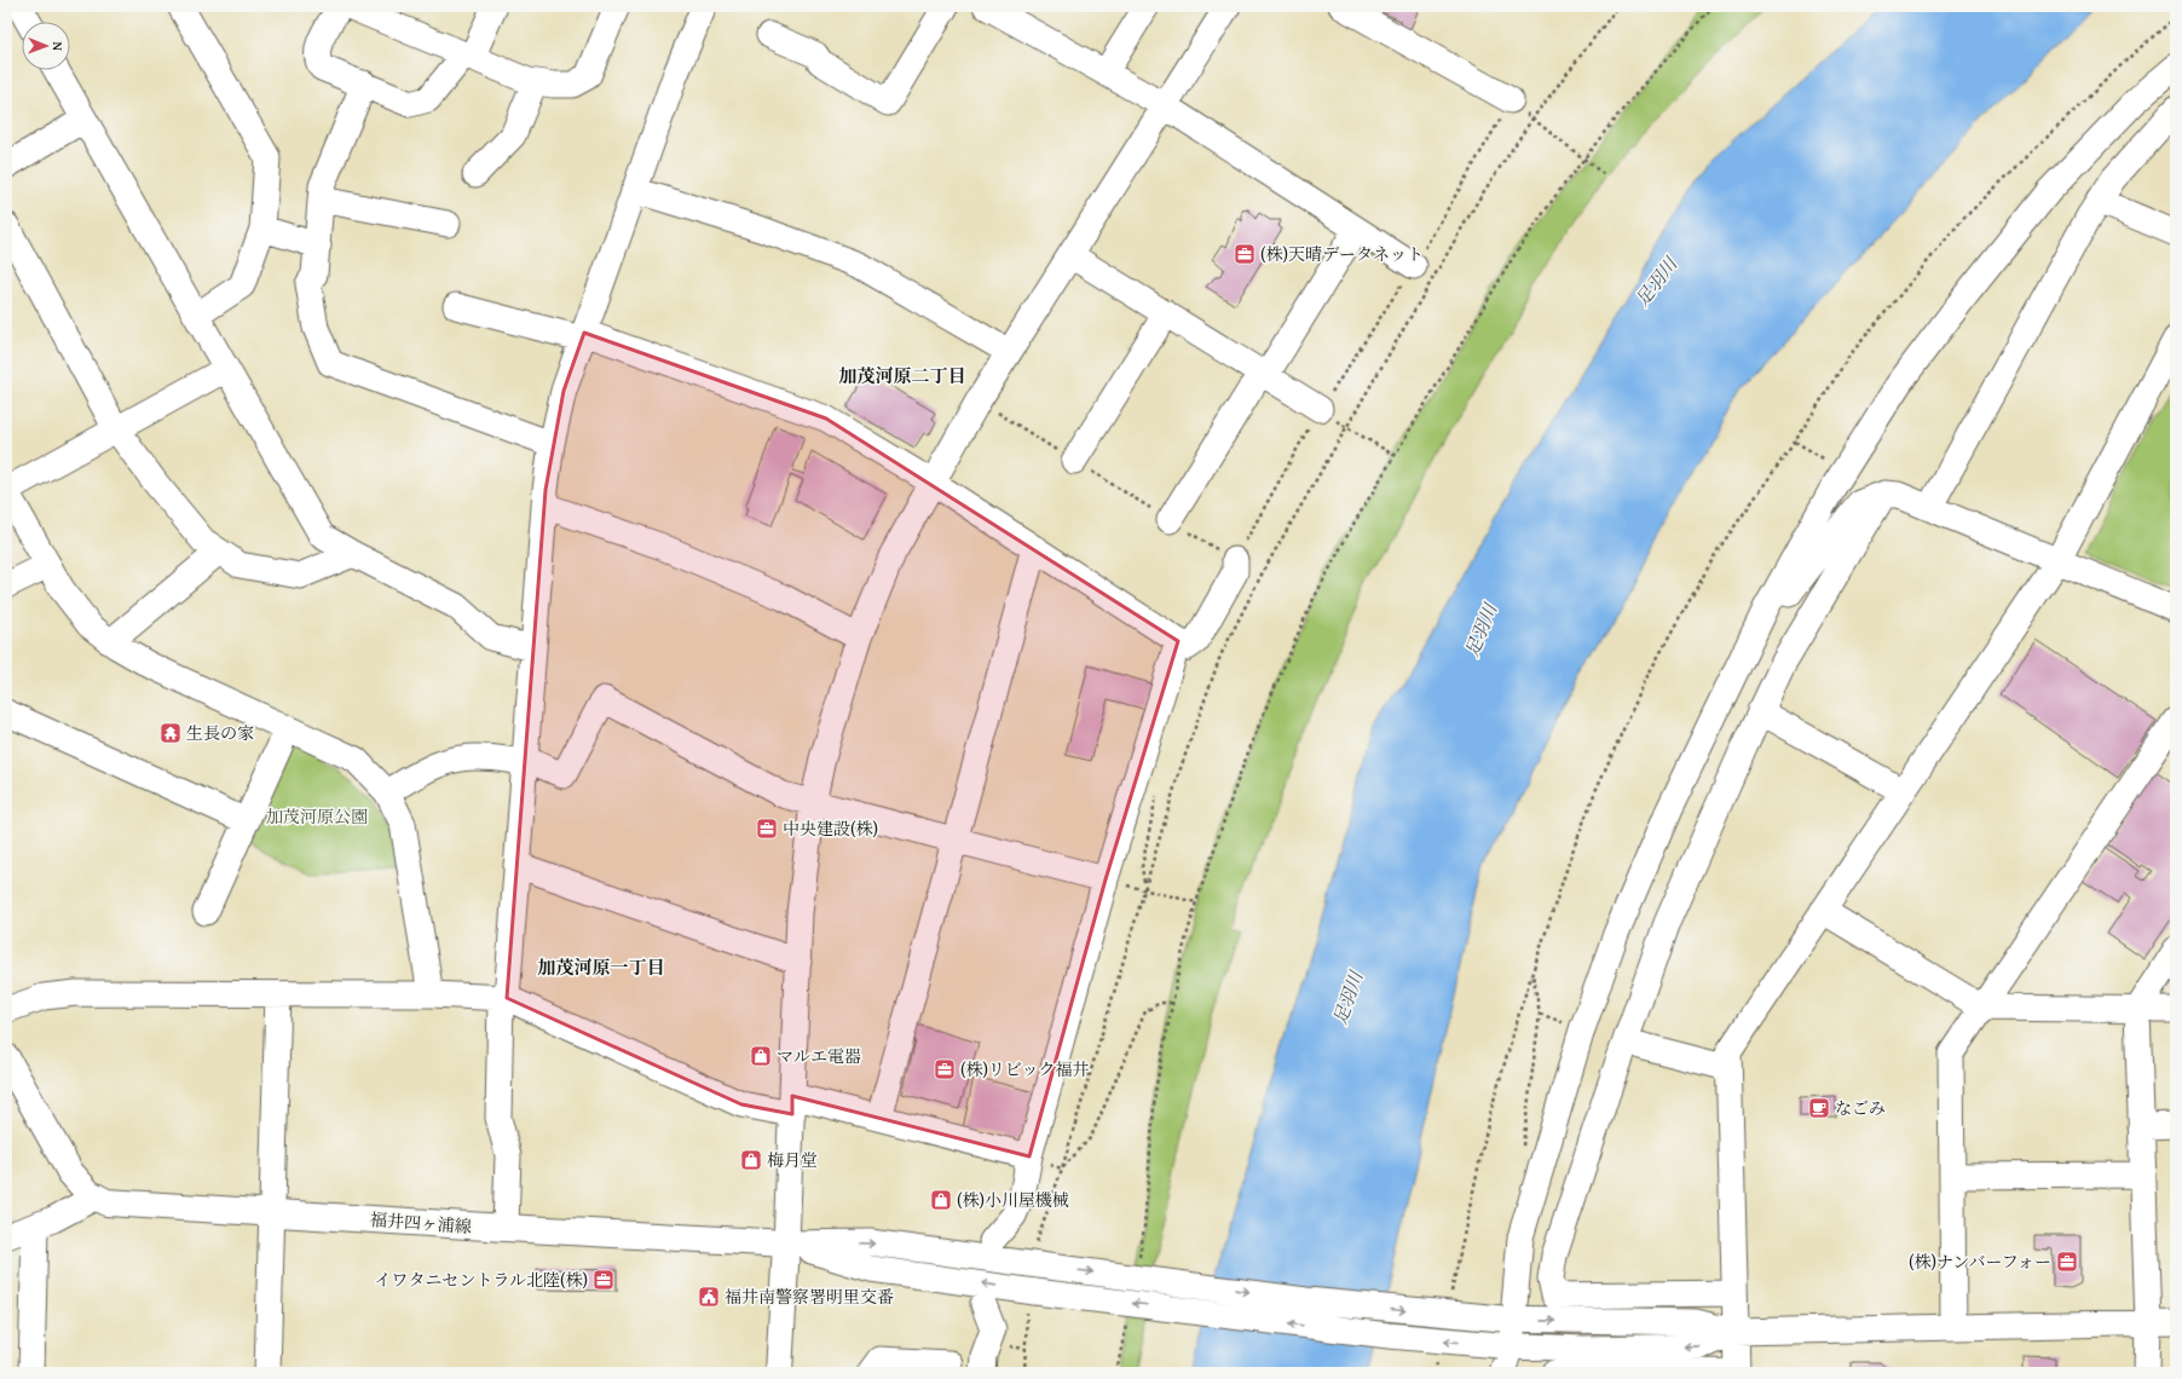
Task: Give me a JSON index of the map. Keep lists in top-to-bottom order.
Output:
{
  "streets": {
    "main road": ["福井四ヶ浦線"]
  },
  "districts": ["加茂河原二丁目", "加茂河原一丁目"],
  "water": ["足羽川"],
  "parks": ["加茂河原公園"],
  "places": {
    "office": [
      "(株)天晴データネット",
      "中央建設(株)",
      "(株)リビック福井",
      "(株)ナンバーフォー",
      "イワタニセントラル北陸(株)"
    ],
    "temple": ["生長の家"],
    "shop": ["マルエ電器", "梅月堂", "(株)小川屋機械"],
    "cafe": ["なごみ"],
    "public building": ["福井南警察署明里交番"]
  },
  "north": "right"
}
